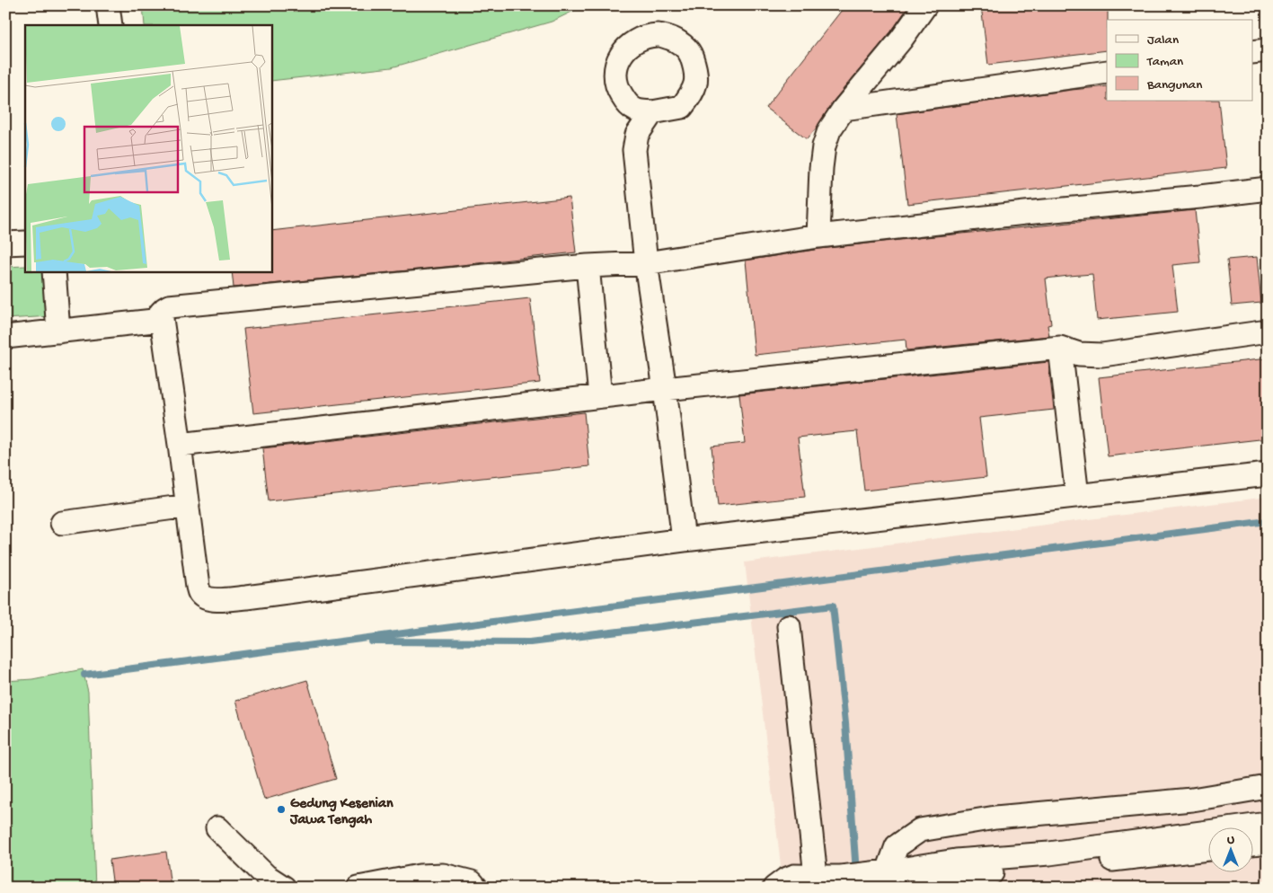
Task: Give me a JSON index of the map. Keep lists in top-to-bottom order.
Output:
{
  "places": ["Gedung Kesenian Jawa Tengah"],
  "legend": ["Jalan", "Taman", "Bangunan"],
  "north": "top"
}
